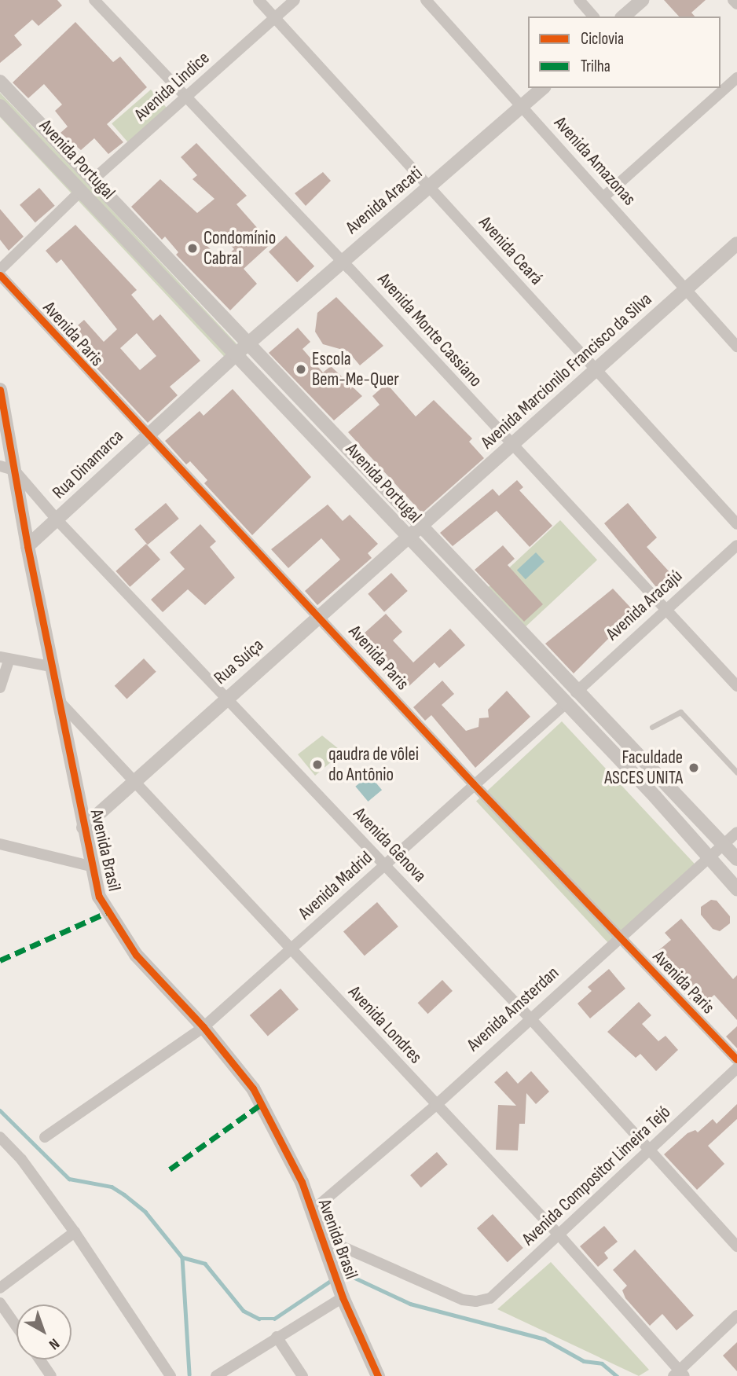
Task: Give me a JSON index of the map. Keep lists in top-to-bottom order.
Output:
{
  "streets": {
    "street": [
      "Avenida Lindice",
      "Avenida Portugal",
      "Avenida Amazonas",
      "Avenida Aracati",
      "Avenida Ceará",
      "Avenida Monte Cassiano",
      "Avenida Paris",
      "Avenida Marcionilo Francisco da Silva",
      "Rua Dinamarca",
      "Avenida Aracajú",
      "Rua Suíça",
      "Avenida Gênova",
      "Avenida Brasil",
      "Avenida Madrid",
      "Avenida Amsterdan",
      "Avenida Londres",
      "Avenida Compositor Limeira Tejó"
    ]
  },
  "crossings": [
    ["Avenida Lindice", "Avenida Portugal"],
    ["Avenida Lindice", "Avenida Ceará"],
    ["Avenida Lindice", "Avenida Monte Cassiano"],
    ["Avenida Portugal", "Avenida Aracati"],
    ["Avenida Portugal", "Avenida Marcionilo Francisco da Silva"],
    ["Avenida Portugal", "Rua Dinamarca"],
    ["Avenida Portugal", "Avenida Aracajú"],
    ["Avenida Portugal", "Rua Suíça"],
    ["Avenida Portugal", "Avenida Madrid"],
    ["Avenida Portugal", "Avenida Amsterdan"],
    ["Avenida Amazonas", "Avenida Aracati"],
    ["Avenida Amazonas", "Avenida Marcionilo Francisco da Silva"],
    ["Avenida Aracati", "Avenida Ceará"],
    ["Avenida Aracati", "Avenida Monte Cassiano"],
    ["Avenida Aracati", "Rua Dinamarca"],
    ["Avenida Ceará", "Avenida Marcionilo Francisco da Silva"],
    ["Avenida Monte Cassiano", "Avenida Marcionilo Francisco da Silva"],
    ["Avenida Monte Cassiano", "Avenida Aracajú"],
    ["Avenida Paris", "Rua Dinamarca"],
    ["Avenida Paris", "Rua Suíça"],
    ["Avenida Paris", "Avenida Madrid"],
    ["Avenida Paris", "Avenida Amsterdan"],
    ["Avenida Marcionilo Francisco da Silva", "Rua Suíça"],
    ["Rua Dinamarca", "Avenida Gênova"],
    ["Rua Dinamarca", "Avenida Brasil"],
    ["Rua Suíça", "Avenida Gênova"],
    ["Rua Suíça", "Avenida Brasil"],
    ["Rua Suíça", "Avenida Londres"],
    ["Avenida Gênova", "Avenida Brasil"],
    ["Avenida Gênova", "Avenida Madrid"],
    ["Avenida Gênova", "Avenida Amsterdan"],
    ["Avenida Gênova", "Avenida Compositor Limeira Tejó"],
    ["Avenida Brasil", "Avenida Madrid"],
    ["Avenida Brasil", "Avenida Amsterdan"],
    ["Avenida Brasil", "Avenida Londres"],
    ["Avenida Brasil", "Avenida Compositor Limeira Tejó"],
    ["Avenida Madrid", "Avenida Londres"],
    ["Avenida Amsterdan", "Avenida Londres"],
    ["Avenida Londres", "Avenida Compositor Limeira Tejó"]
  ],
  "places": [
    "Condomínio Cabral",
    "Escola Bem-Me-Quer",
    "qaudra de vôlei do Antônio",
    "Faculdade ASCES UNITA"
  ],
  "legend": ["Ciclovia", "Trilha"],
  "north": "bottom right"
}
